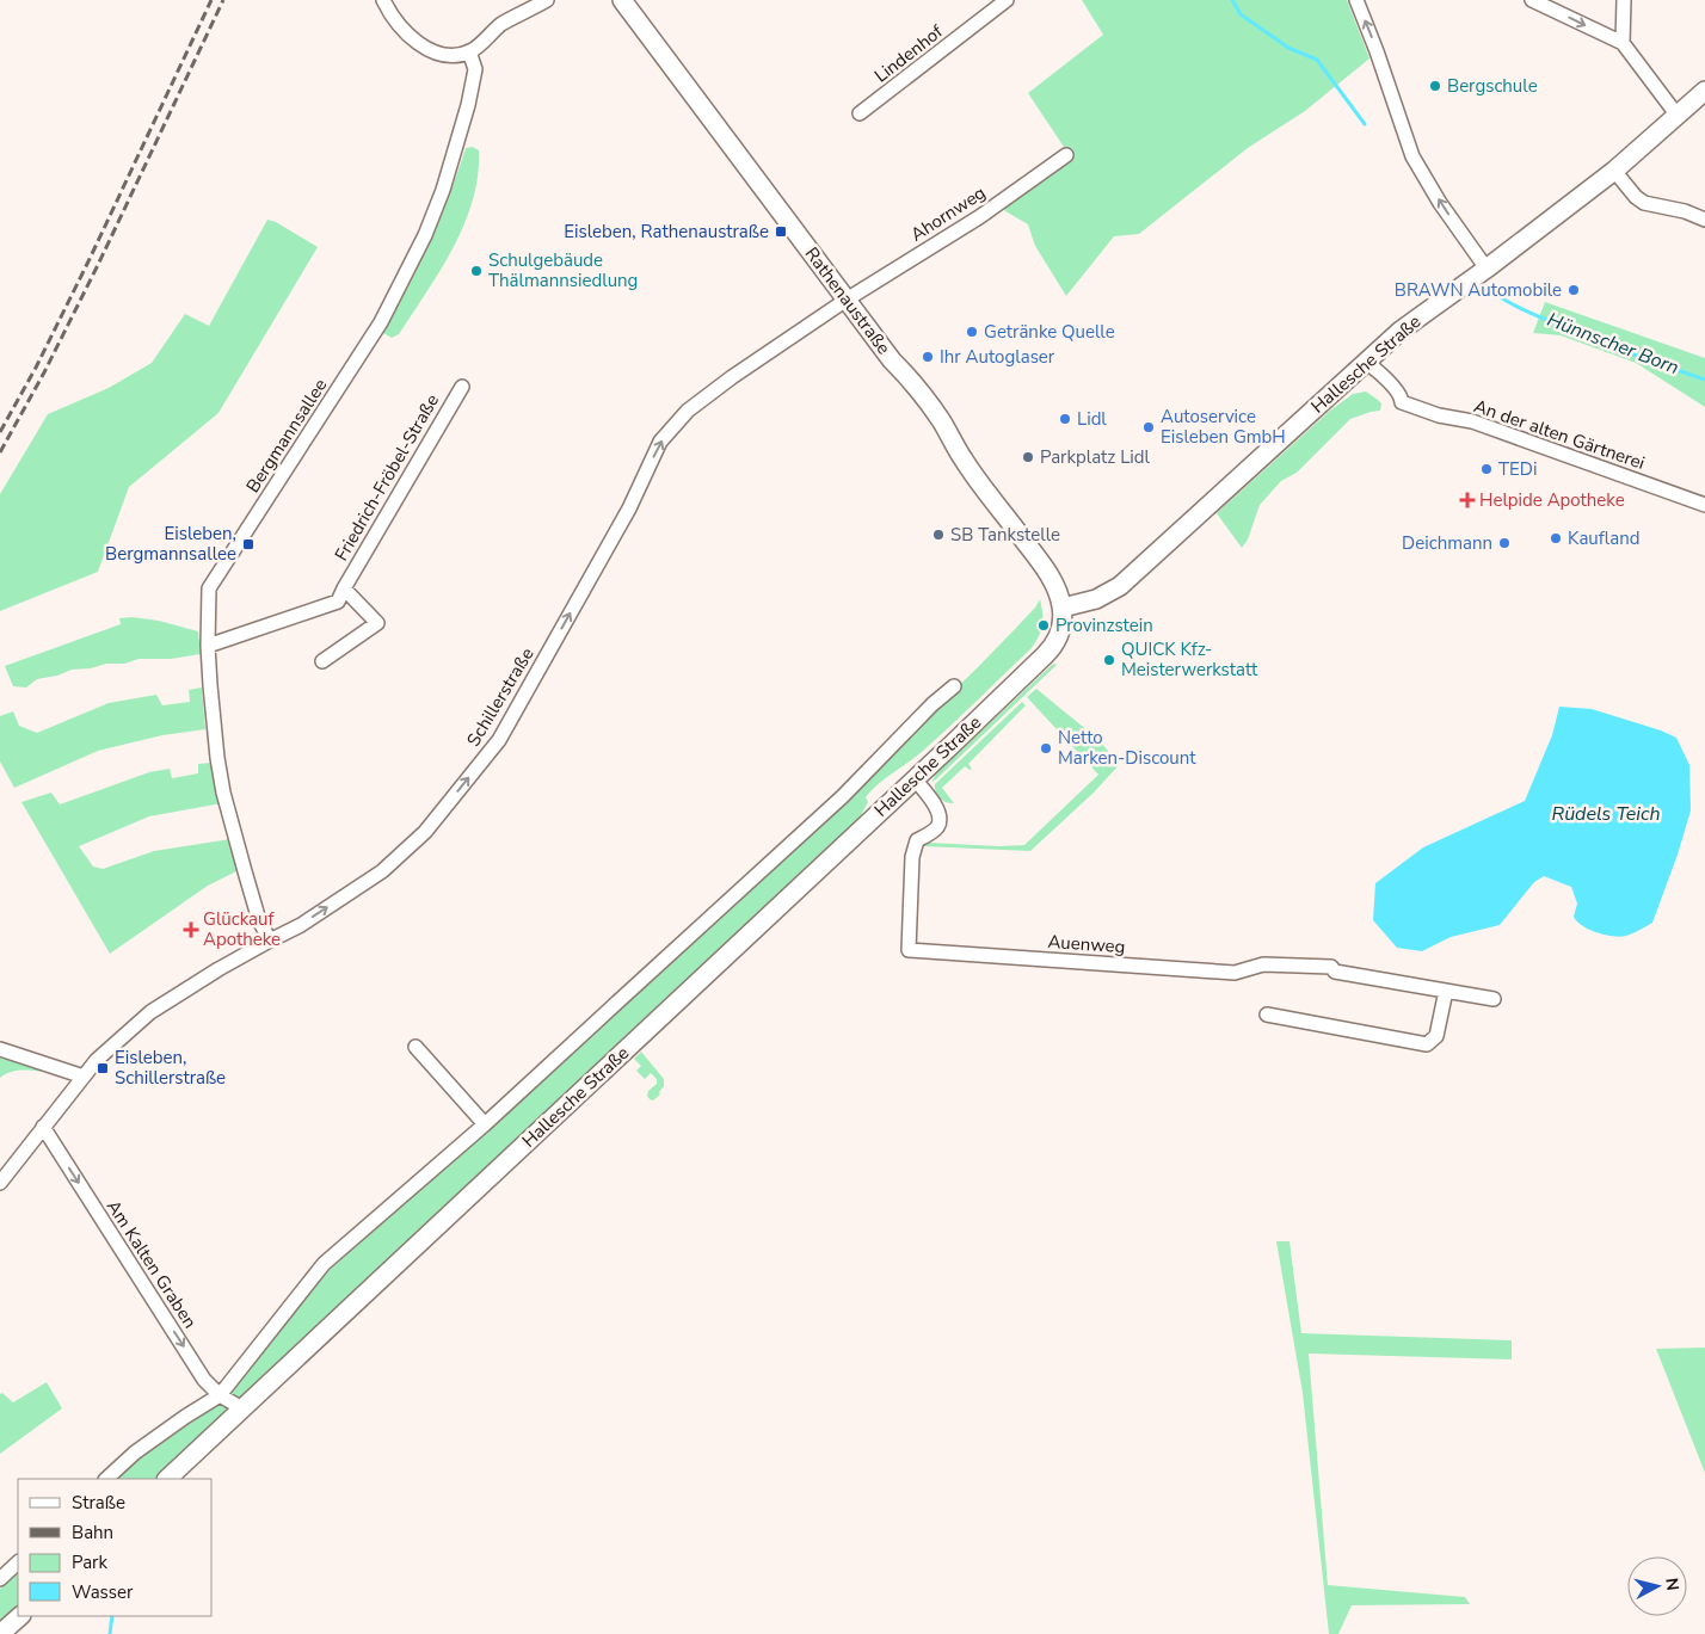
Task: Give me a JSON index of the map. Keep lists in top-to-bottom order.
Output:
{
  "streets": {
    "main road": ["Rathenaustraße", "Hallesche Straße"],
    "street": [
      "Lindenhof",
      "Ahornweg",
      "An der alten Gärtnerei",
      "Bergmannsallee",
      "Friedrich-Fröbel-Straße",
      "Schillerstraße",
      "Auenweg",
      "Am Kalten Graben"
    ]
  },
  "crossings": [
    ["Ahornweg", "Rathenaustraße"],
    ["Ahornweg", "Schillerstraße"],
    ["Rathenaustraße", "Hallesche Straße"],
    ["Rathenaustraße", "Schillerstraße"],
    ["Hallesche Straße", "An der alten Gärtnerei"],
    ["Hallesche Straße", "Auenweg"],
    ["Hallesche Straße", "Am Kalten Graben"],
    ["Bergmannsallee", "Friedrich-Fröbel-Straße"],
    ["Bergmannsallee", "Schillerstraße"],
    ["Schillerstraße", "Am Kalten Graben"]
  ],
  "one_way": ["Schillerstraße", "Am Kalten Graben"],
  "water": ["Hünnscher Born", "Rüdels Teich"],
  "places": {
    "other": [
      "Bergschule",
      "Schulgebäude Thälmannsiedlung",
      "BRAWN Automobile",
      "Getränke Quelle",
      "Ihr Autoglaser",
      "Lidl",
      "Autoservice Eisleben GmbH",
      "Parkplatz Lidl",
      "TEDi",
      "SB Tankstelle",
      "Kaufland",
      "Deichmann",
      "Provinzstein",
      "QUICK Kfz- Meisterwerkstatt",
      "Netto Marken-Discount"
    ],
    "transit": ["Eisleben, Rathenaustraße", "Eisleben, Bergmannsallee", "Eisleben, Schillerstraße"],
    "health": ["Helpide Apotheke", "Glückauf Apotheke"]
  },
  "legend": [
    "Straße",
    "Bahn",
    "Park",
    "Wasser"
  ],
  "north": "right"
}
